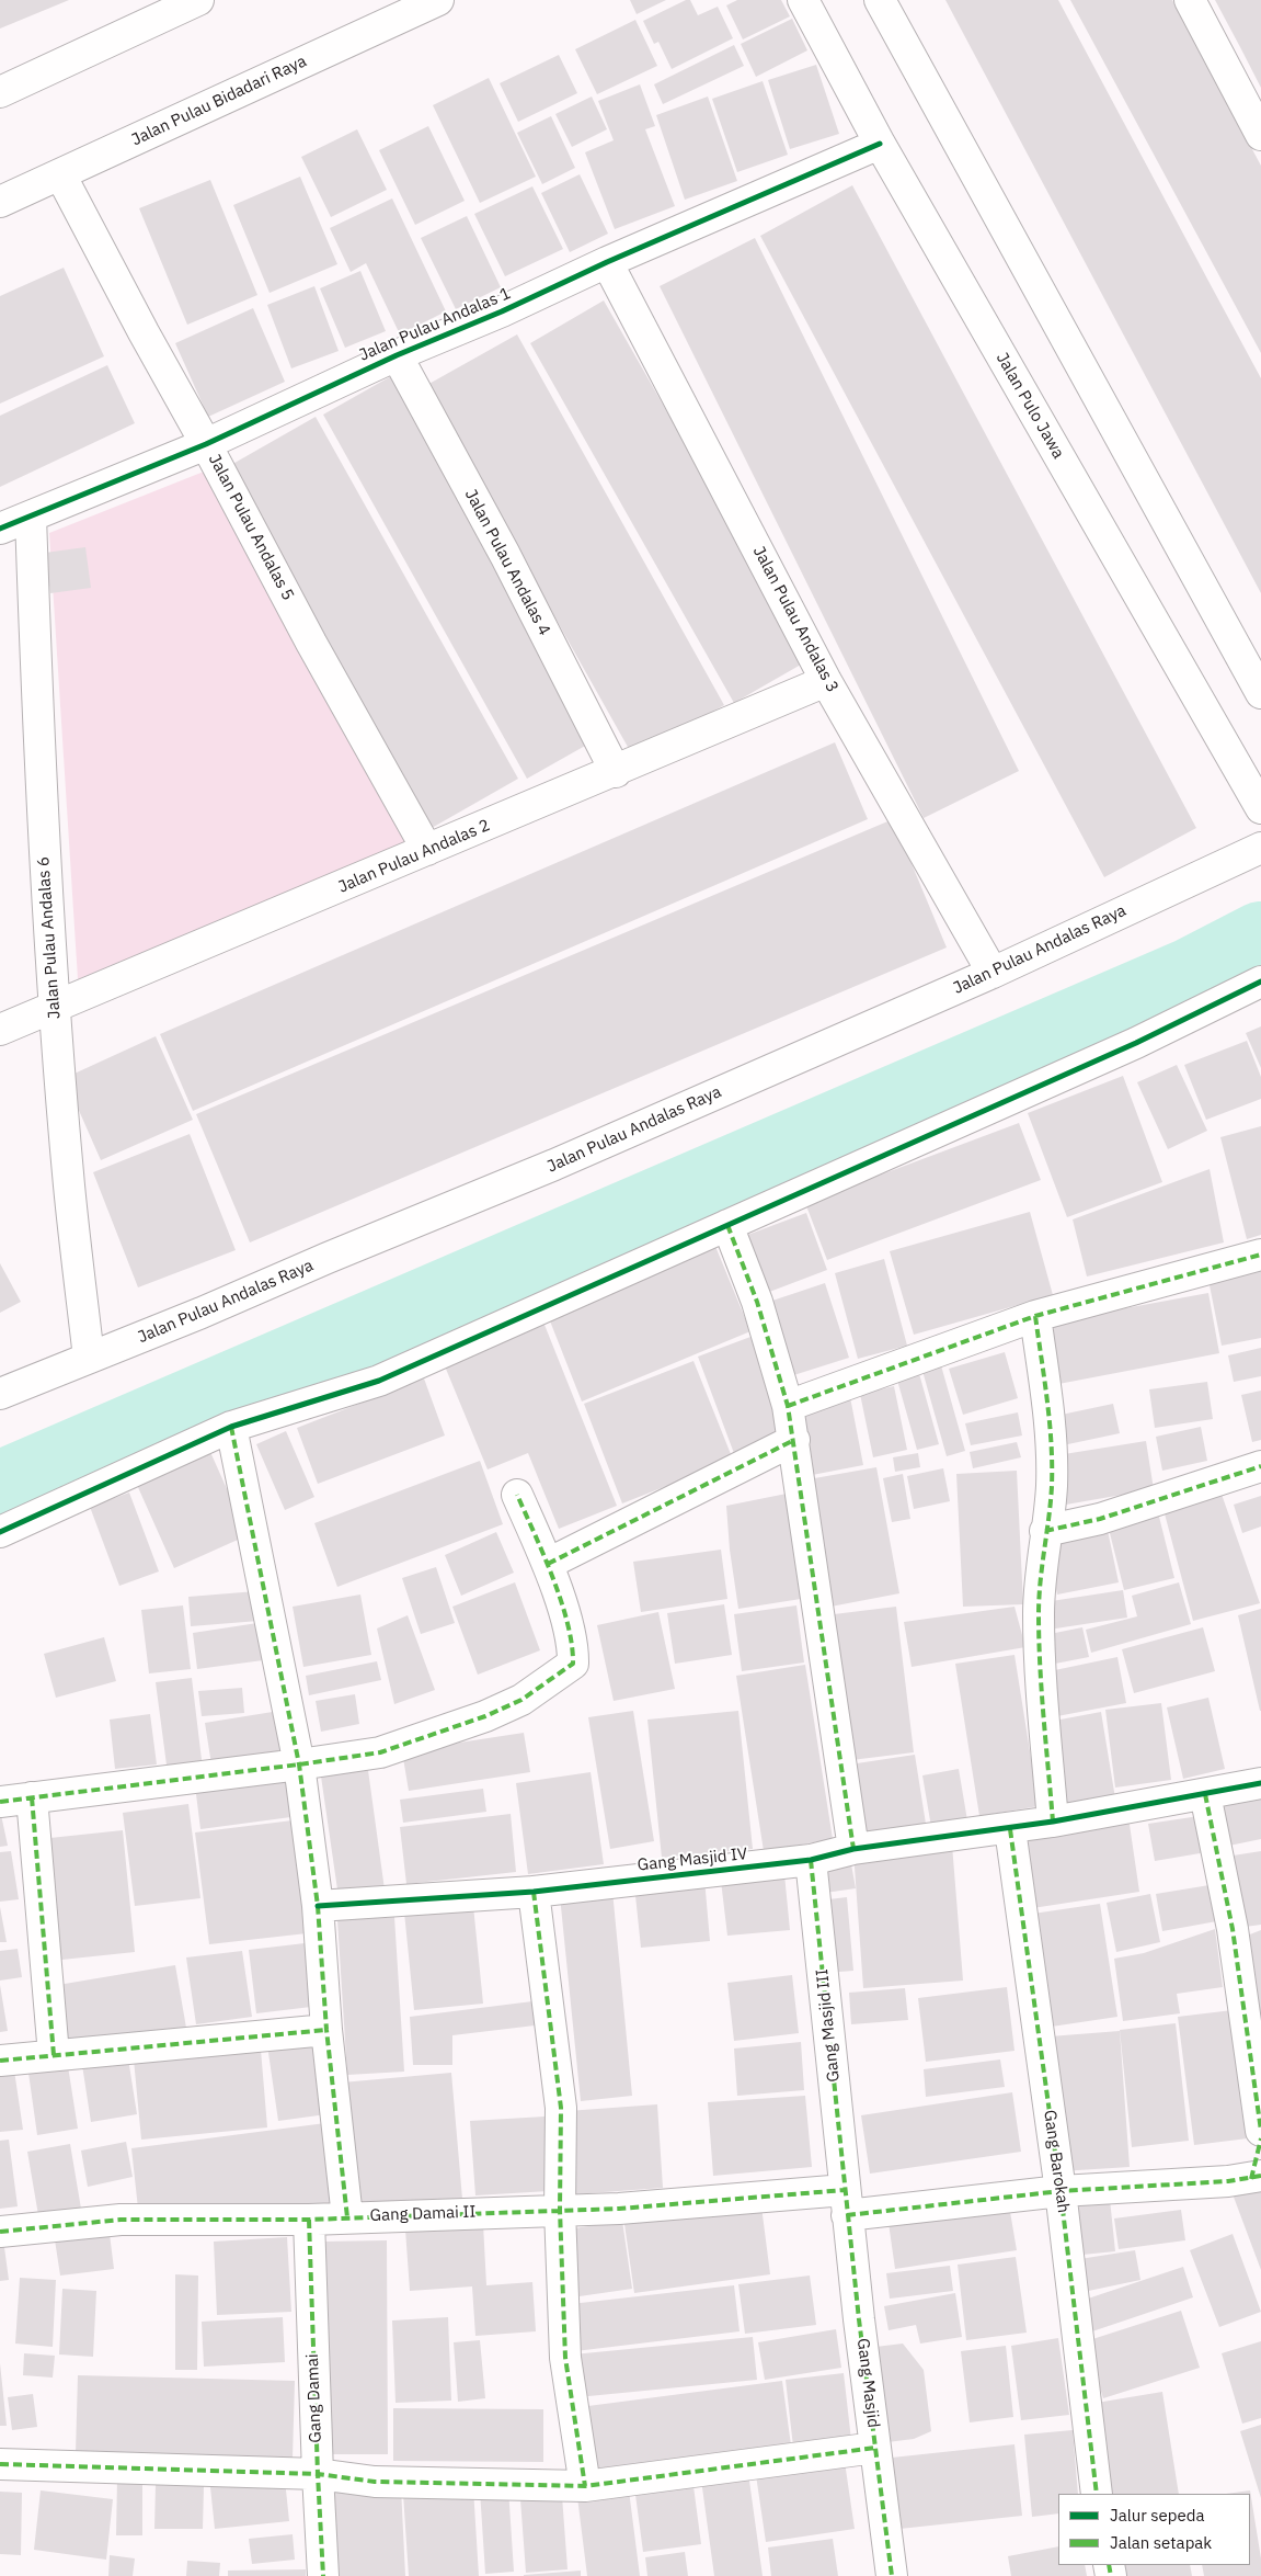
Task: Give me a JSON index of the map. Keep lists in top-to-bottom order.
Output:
{
  "streets": {
    "street": [
      "Jalan Pulau Bidadari Raya",
      "Jalan Pulau Andalas 1",
      "Jalan Pulo Jawa",
      "Jalan Pulau Andalas 5",
      "Jalan Pulau Andalas 4",
      "Jalan Pulau Andalas 3",
      "Jalan Pulau Andalas 2",
      "Jalan Pulau Andalas 6",
      "Jalan Pulau Andalas Raya",
      "Gang Masjid IV",
      "Gang Masjid III",
      "Gang Barokah",
      "Gang Damai II",
      "Gang Masjid",
      "Gang Damai"
    ]
  },
  "crossings": [
    ["Jalan Pulau Bidadari Raya", "Jalan Pulau Andalas 5"],
    ["Jalan Pulau Andalas 1", "Jalan Pulo Jawa"],
    ["Jalan Pulau Andalas 1", "Jalan Pulau Andalas 5"],
    ["Jalan Pulau Andalas 1", "Jalan Pulau Andalas 4"],
    ["Jalan Pulau Andalas 1", "Jalan Pulau Andalas 3"],
    ["Jalan Pulau Andalas 1", "Jalan Pulau Andalas 6"],
    ["Jalan Pulau Andalas 5", "Jalan Pulau Andalas 2"],
    ["Jalan Pulau Andalas 4", "Jalan Pulau Andalas 2"],
    ["Jalan Pulau Andalas 3", "Jalan Pulau Andalas 2"],
    ["Jalan Pulau Andalas 3", "Jalan Pulau Andalas Raya"],
    ["Jalan Pulau Andalas 2", "Jalan Pulau Andalas 6"],
    ["Jalan Pulau Andalas 6", "Jalan Pulau Andalas Raya"],
    ["Gang Masjid IV", "Gang Masjid III"],
    ["Gang Masjid IV", "Gang Barokah"],
    ["Gang Masjid III", "Gang Damai II"],
    ["Gang Masjid III", "Gang Masjid"],
    ["Gang Barokah", "Gang Damai II"],
    ["Gang Damai II", "Gang Masjid"],
    ["Gang Damai II", "Gang Damai"]
  ],
  "legend": ["Jalur sepeda", "Jalan setapak"]
}
